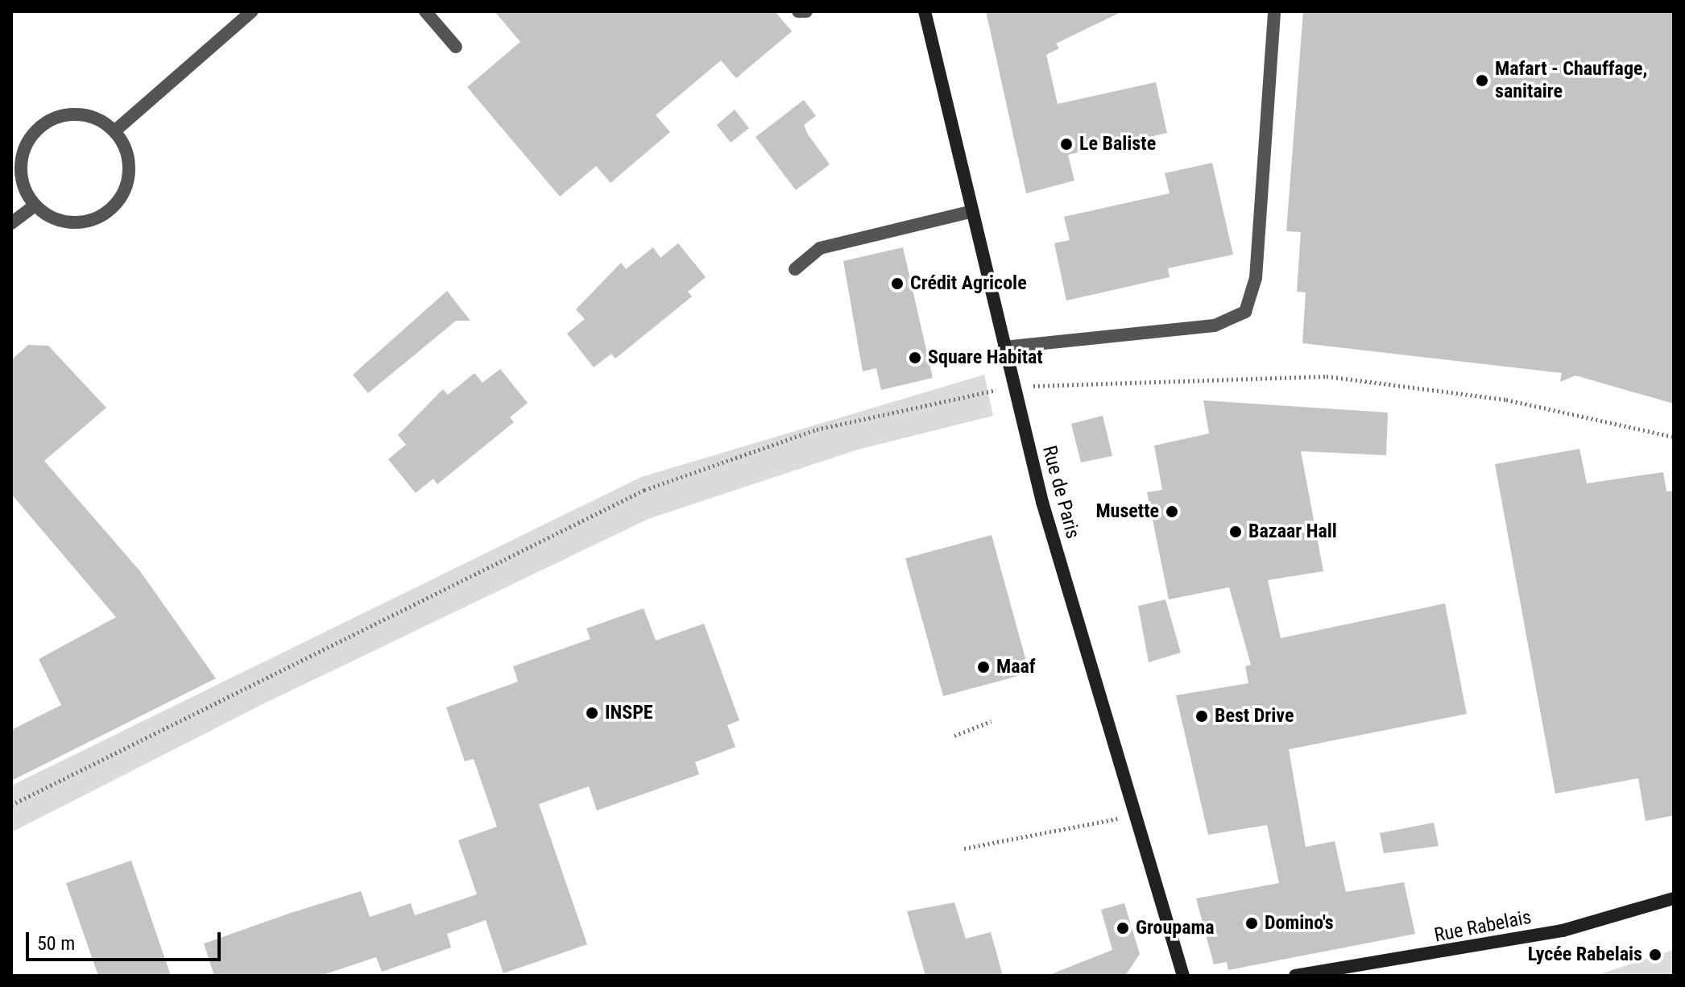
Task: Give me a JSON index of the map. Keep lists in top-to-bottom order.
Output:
{
  "streets": {
    "main road": ["Rue de Paris", "Rue Rabelais"]
  },
  "places": [
    "Mafart - Chauffage, sanitaire",
    "Le Baliste",
    "Crédit Agricole",
    "Square Habitat",
    "Musette",
    "Bazaar Hall",
    "Maaf",
    "INSPE",
    "Best Drive",
    "Domino's",
    "Groupama",
    "Lycée Rabelais"
  ],
  "scale_bar": "50 m"
}
